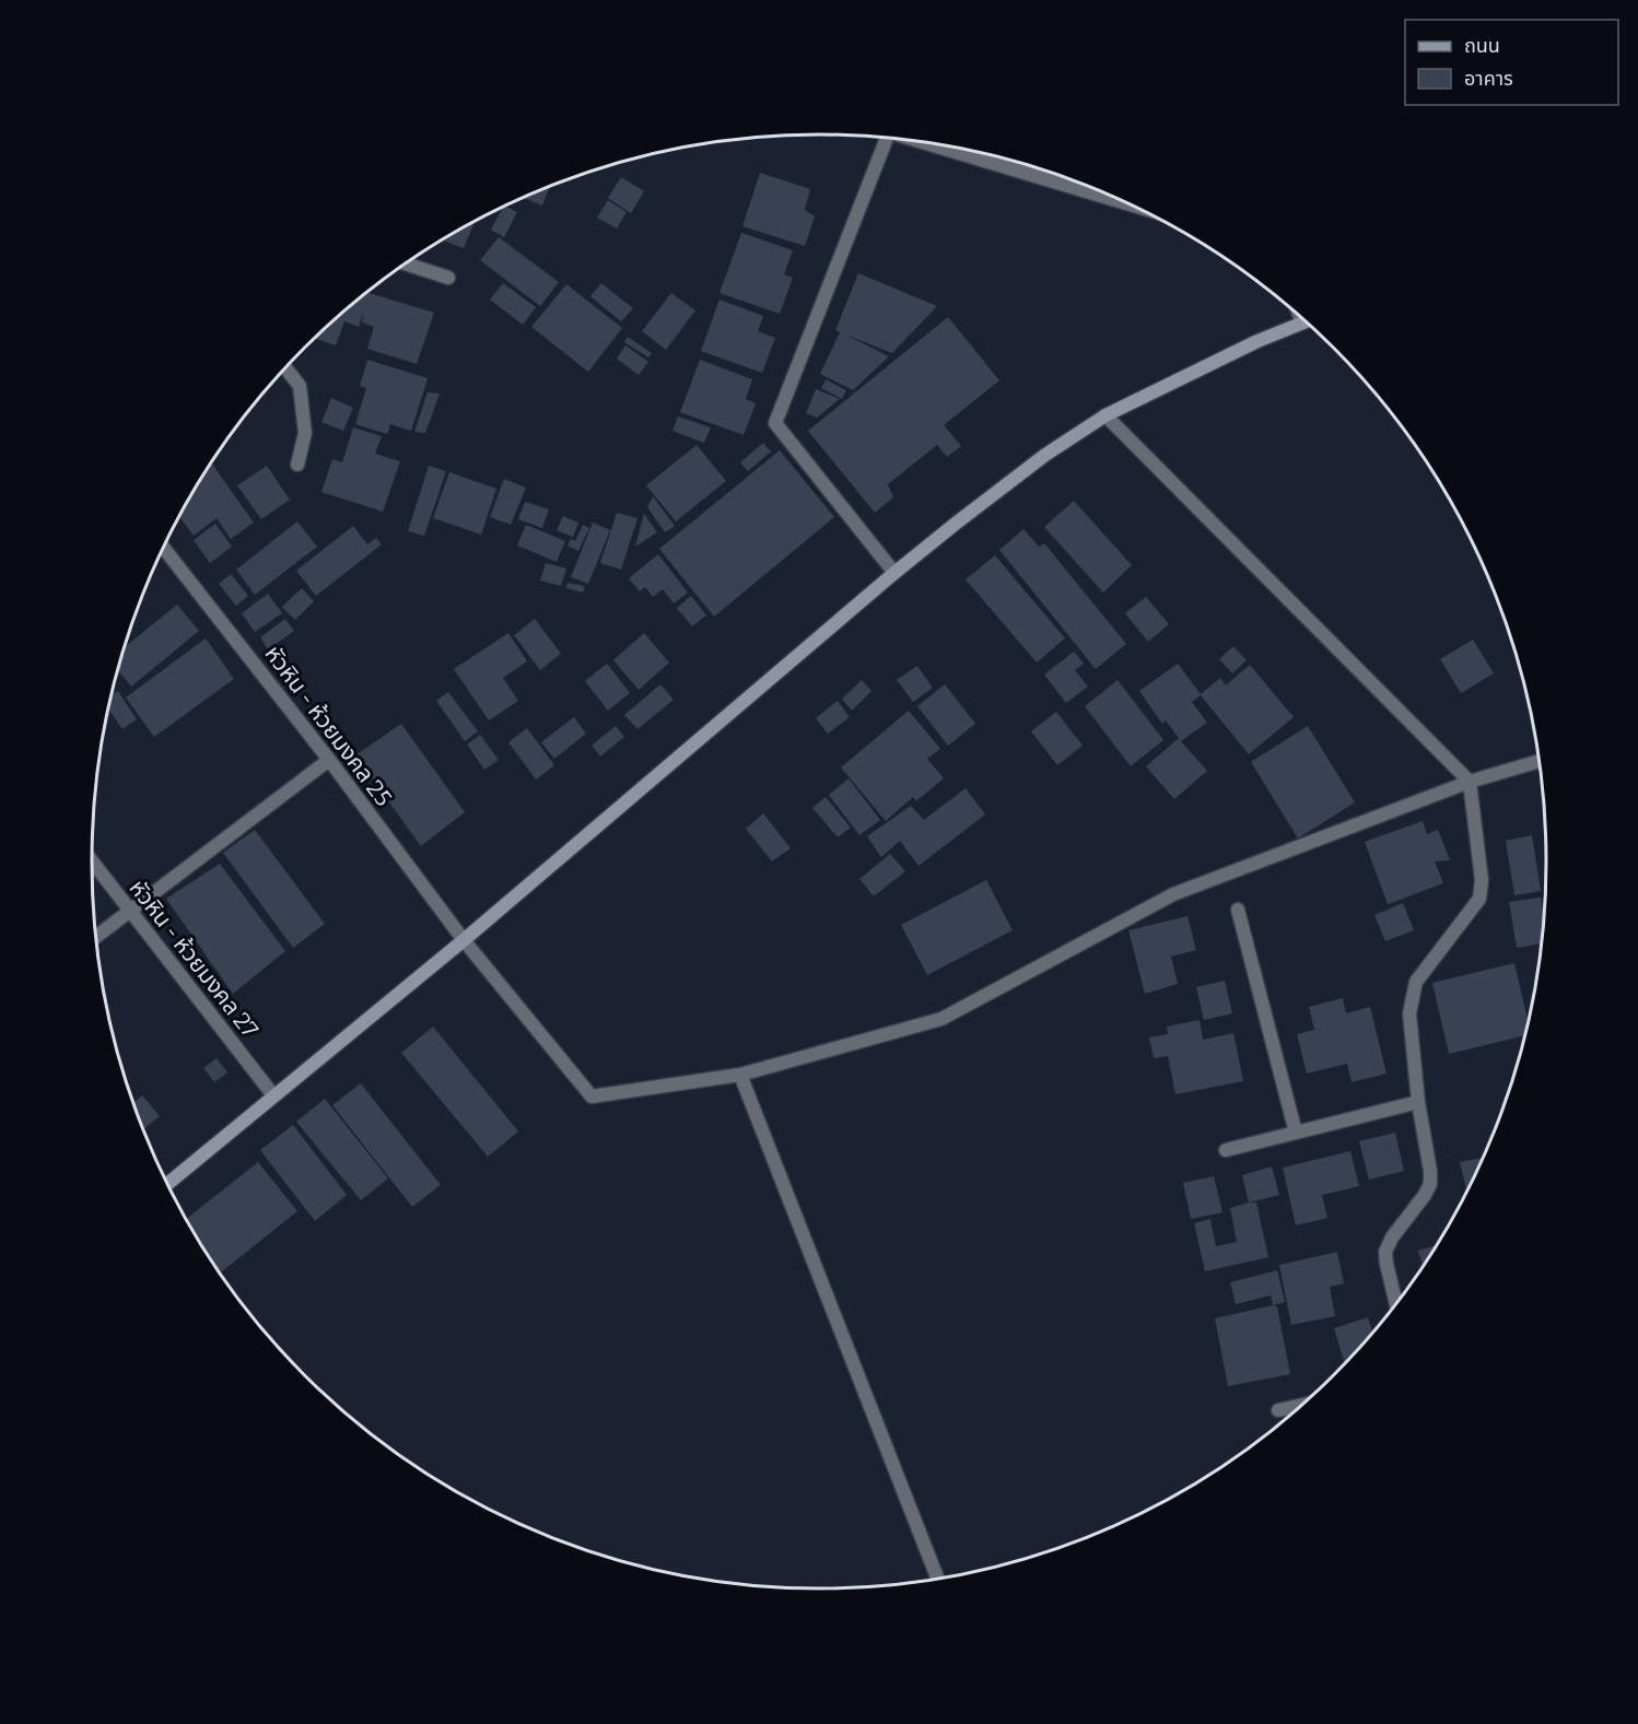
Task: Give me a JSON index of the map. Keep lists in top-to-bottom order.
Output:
{
  "streets": {
    "street": ["หัวหิน - ห้วยมงคล 25", "หัวหิน - ห้วยมงคล 27"]
  },
  "legend": ["ถนน", "อาคาร"]
}
